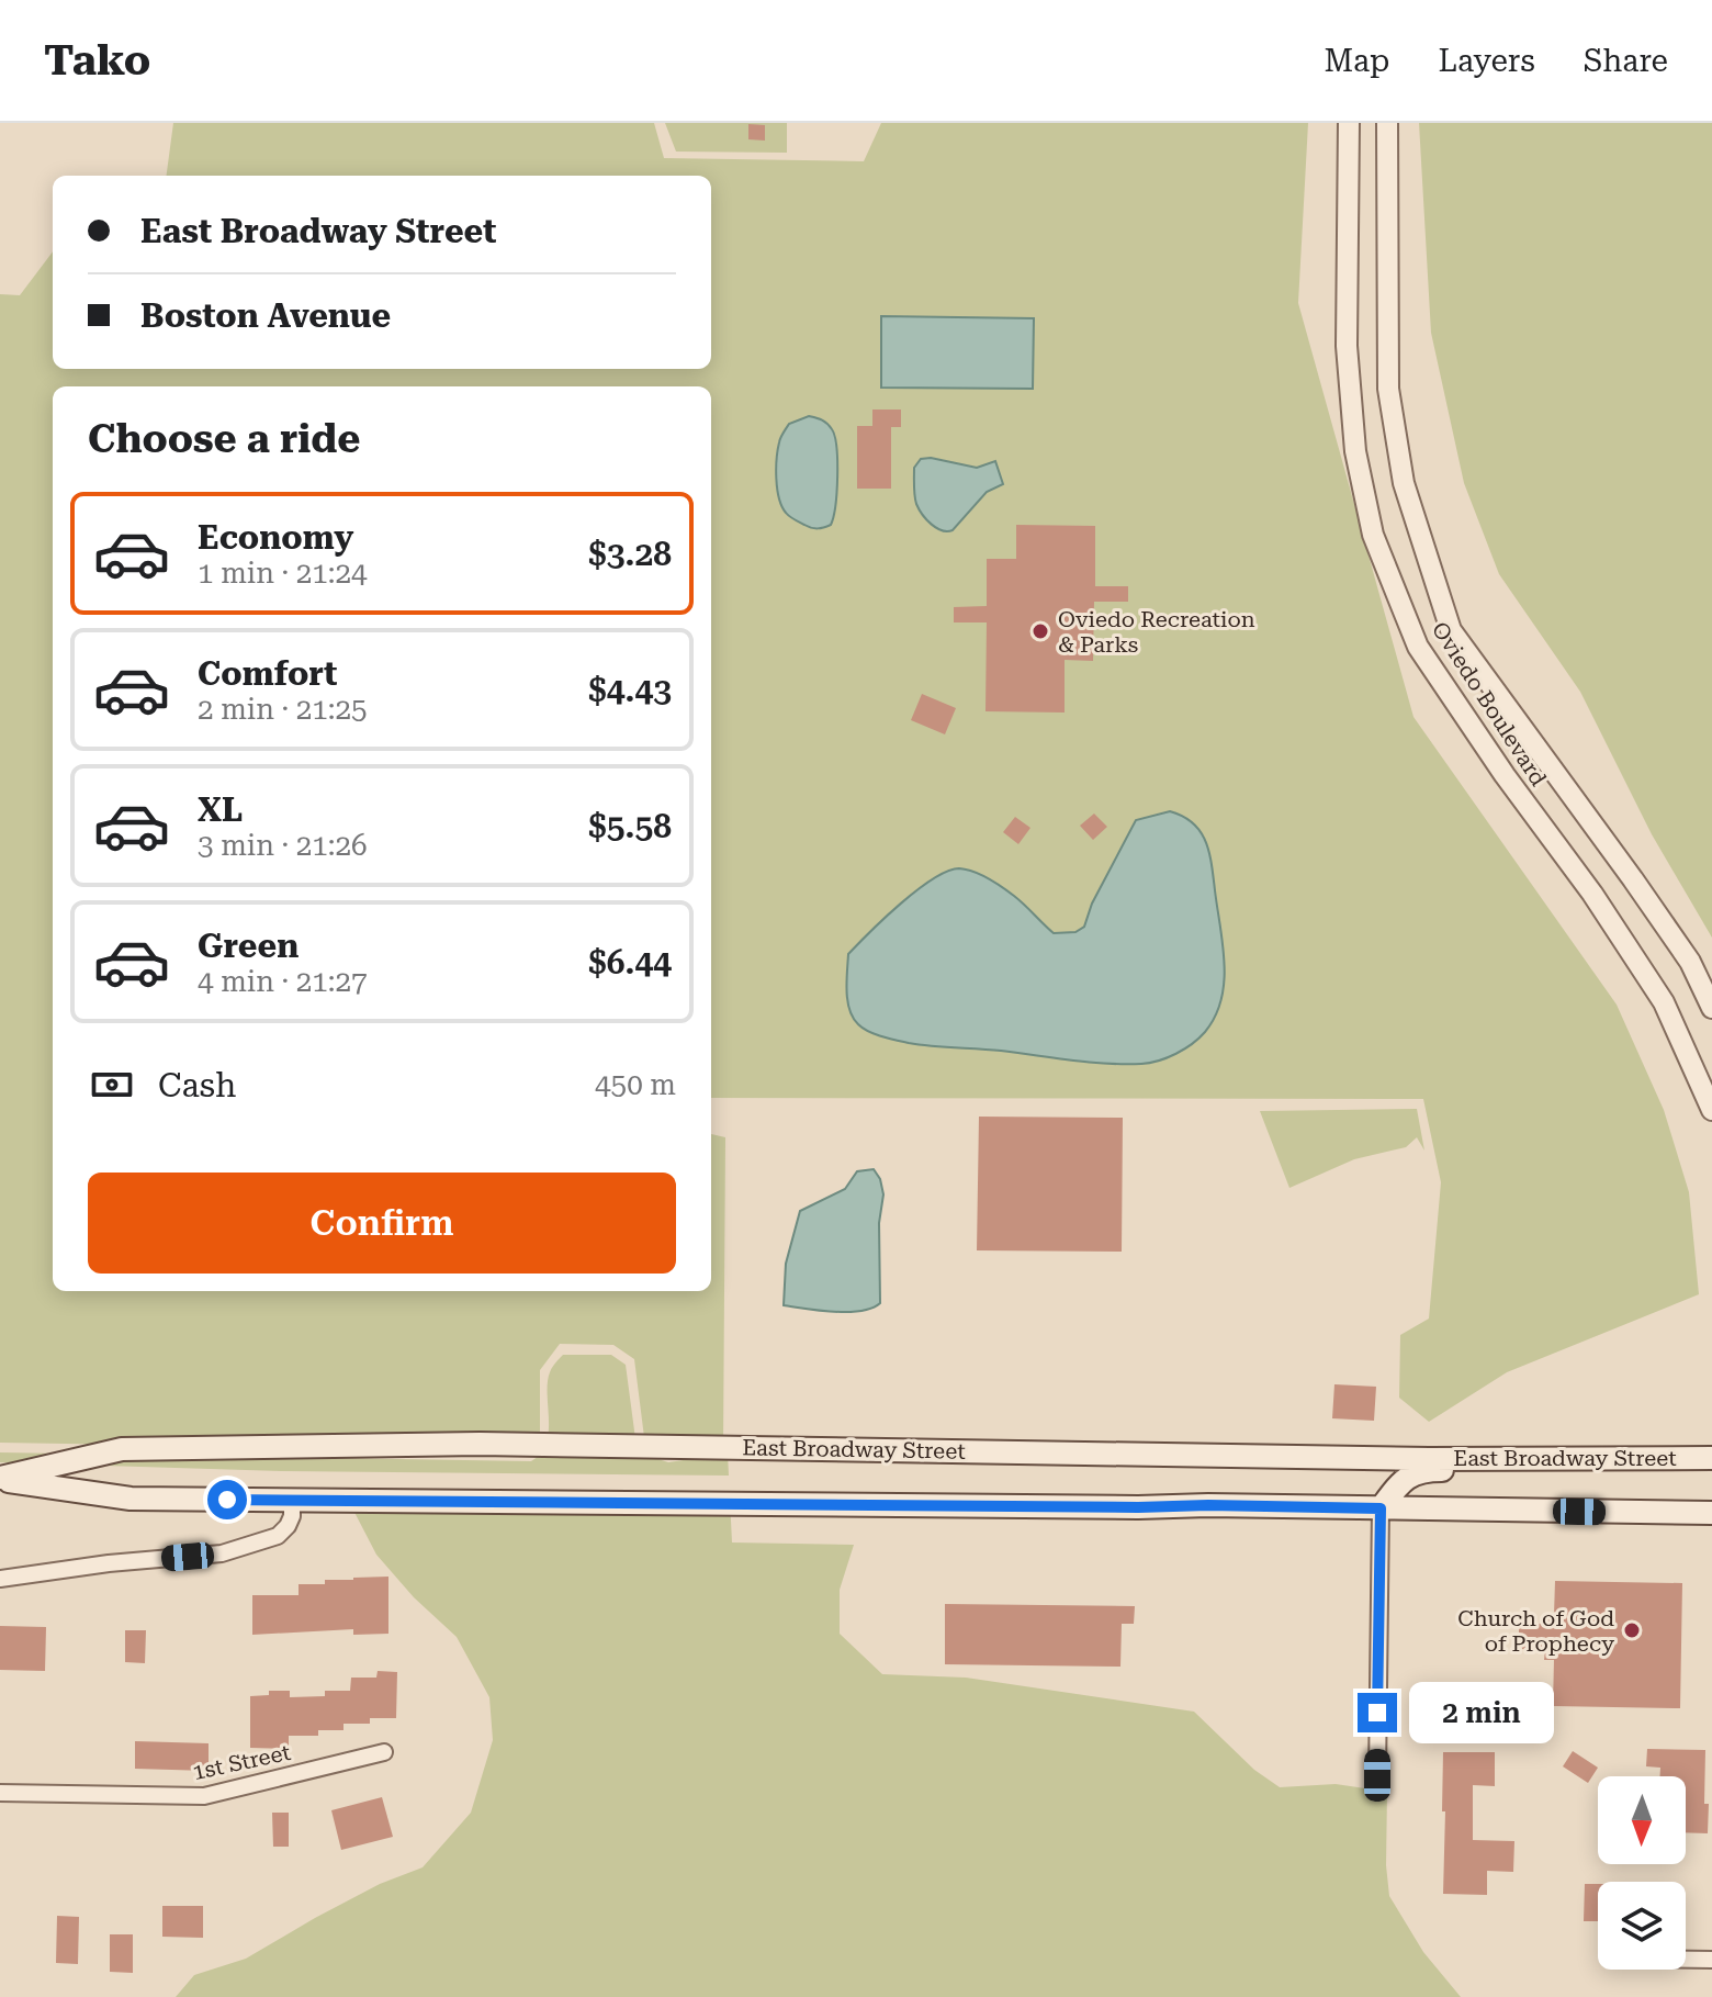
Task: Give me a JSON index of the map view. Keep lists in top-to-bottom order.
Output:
{
  "streets": {
    "main road": ["East Broadway Street"],
    "street": ["Oviedo Boulevard", "1st Street"]
  },
  "places": ["Oviedo Recreation & Parks", "Church of God of Prophecy"],
  "north": "bottom",
  "page": {
    "header": "Tako",
    "nav": ["Map", "Layers", "Share"],
    "banner": ["East Broadway Street", "Boston Avenue"],
    "heading": "Choose a ride",
    "list": [
      {
        "name": "Economy",
        "note": "1 min · 21:24",
        "value": "$3.28"
      },
      {
        "name": "Comfort",
        "note": "2 min · 21:25",
        "value": "$4.43"
      },
      {
        "name": "XL",
        "note": "3 min · 21:26",
        "value": "$5.58"
      },
      {
        "name": "Green",
        "note": "4 min · 21:27",
        "value": "$6.44"
      }
    ],
    "pay": ["Cash", "450 m"],
    "buttons": "Confirm",
    "bubble": "2 min"
  }
}
